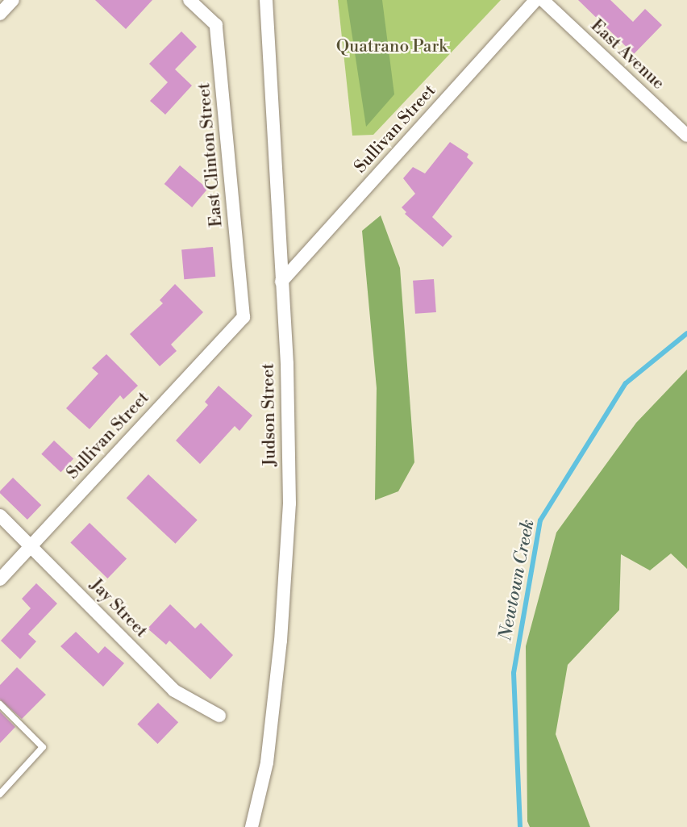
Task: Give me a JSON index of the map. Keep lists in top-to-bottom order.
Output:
{
  "streets": {
    "street": [
      "East Avenue",
      "Sullivan Street",
      "East Clinton Street",
      "Judson Street",
      "Jay Street"
    ]
  },
  "crossings": [
    ["Sullivan Street", "East Clinton Street"],
    ["Sullivan Street", "Judson Street"],
    ["Sullivan Street", "Jay Street"]
  ],
  "water": ["Newtown Creek"],
  "parks": ["Quatrano Park"]
}
